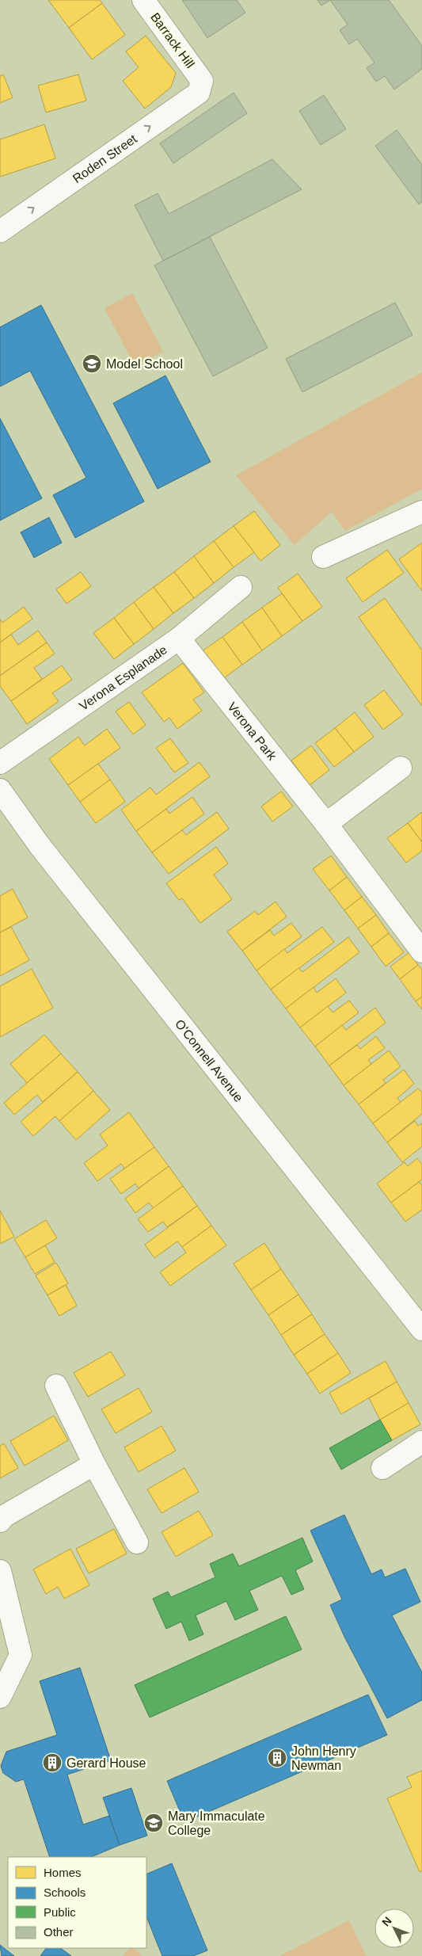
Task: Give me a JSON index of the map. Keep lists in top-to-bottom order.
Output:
{
  "streets": {
    "street": [
      "Barrack Hill",
      "Roden Street",
      "Verona Esplanade",
      "Verona Park",
      "O'Connell Avenue"
    ]
  },
  "crossings": [
    ["Barrack Hill", "Roden Street"],
    ["Verona Esplanade", "Verona Park"]
  ],
  "one_way": ["Roden Street"],
  "places": {
    "school or university": ["Model School", "Mary Immaculate College"],
    "building": ["John Henry Newman", "Gerard House"]
  },
  "legend": [
    "Homes",
    "Schools",
    "Public",
    "Other"
  ],
  "north": "top left"
}
